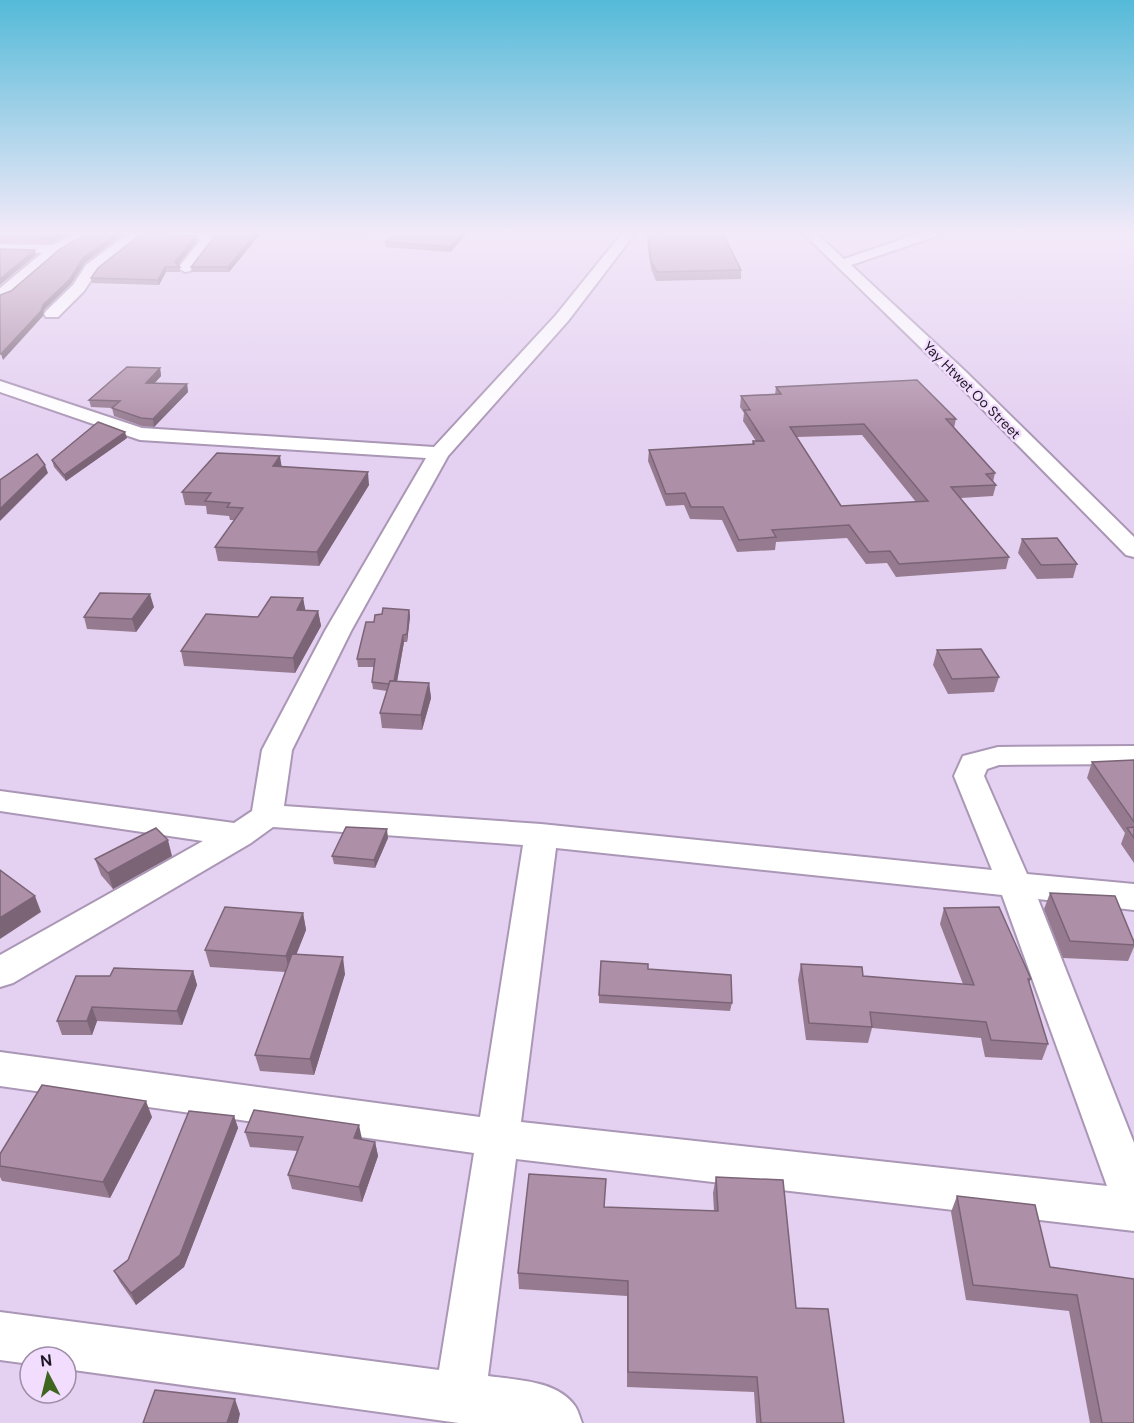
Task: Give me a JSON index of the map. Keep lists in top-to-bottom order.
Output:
{
  "streets": {
    "street": ["Yay Htwet Oo Street"]
  },
  "north": "top"
}
